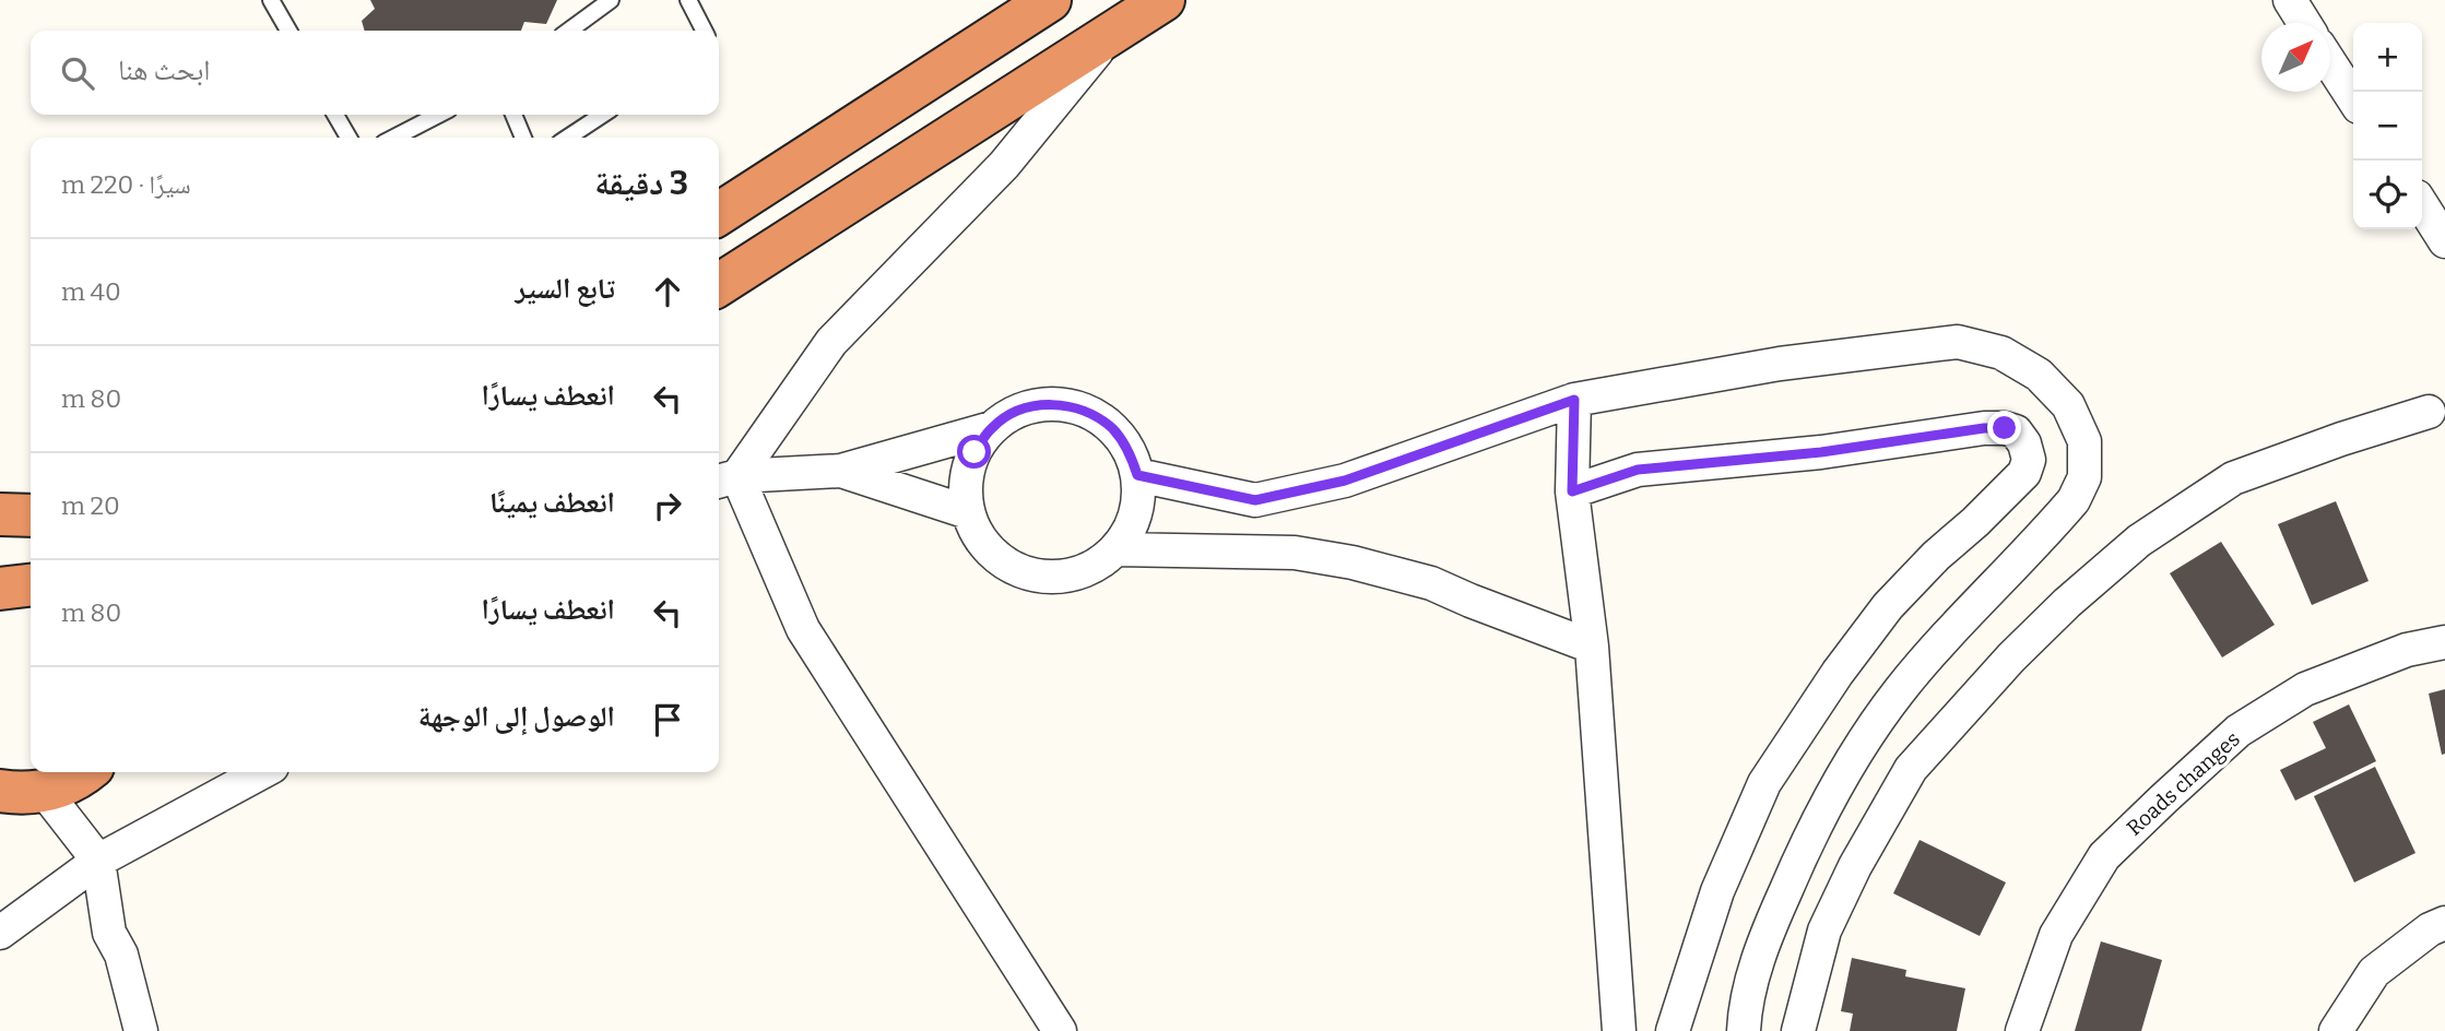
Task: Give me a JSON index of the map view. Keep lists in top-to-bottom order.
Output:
{
  "streets": {
    "street": ["Roads changes"]
  },
  "north": "top right",
  "page": {
    "map_buttons": ["+", "−"],
    "search": "ابحث هنا",
    "heading": ["3 دقيقة", "سيرًا · 220 m"],
    "list": [
      ["تابع السير", "40 m"],
      ["انعطف يسارًا", "80 m"],
      ["انعطف يمينًا", "20 m"],
      ["انعطف يسارًا", "80 m"],
      "الوصول إلى الوجهة"
    ]
  }
}
